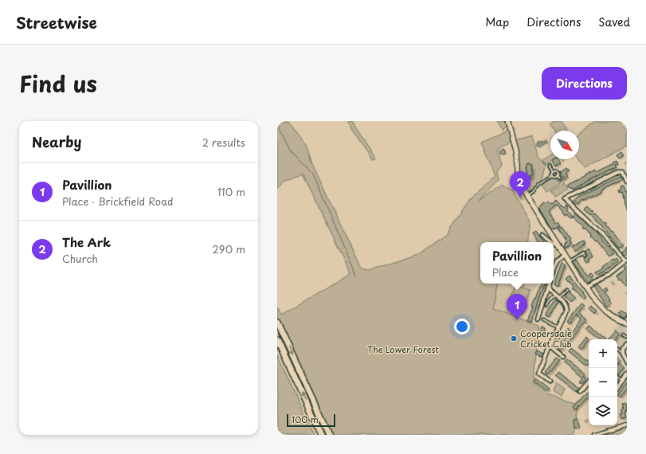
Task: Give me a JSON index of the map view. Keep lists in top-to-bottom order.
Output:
{
  "parks": ["The Lower Forest"],
  "places": ["Coopersdale Cricket Club"],
  "scale_bar": "100 m",
  "north": "bottom right",
  "page": {
    "header": "Streetwise",
    "nav": ["Map", "Directions", "Saved"],
    "title": "Find us",
    "buttons": "Directions",
    "heading": ["Nearby", "2 results"],
    "list": [
      {
        "mark": "1",
        "name": "Pavillion",
        "note": "Place · Brickfield Road",
        "value": "110 m"
      },
      {
        "mark": "2",
        "name": "The Ark",
        "note": "Church",
        "value": "290 m"
      }
    ],
    "pins": ["2", "1"],
    "popup": ["Pavillion", "Place"],
    "map_buttons": ["+", "−"],
    "scale": "100 m"
  }
}
